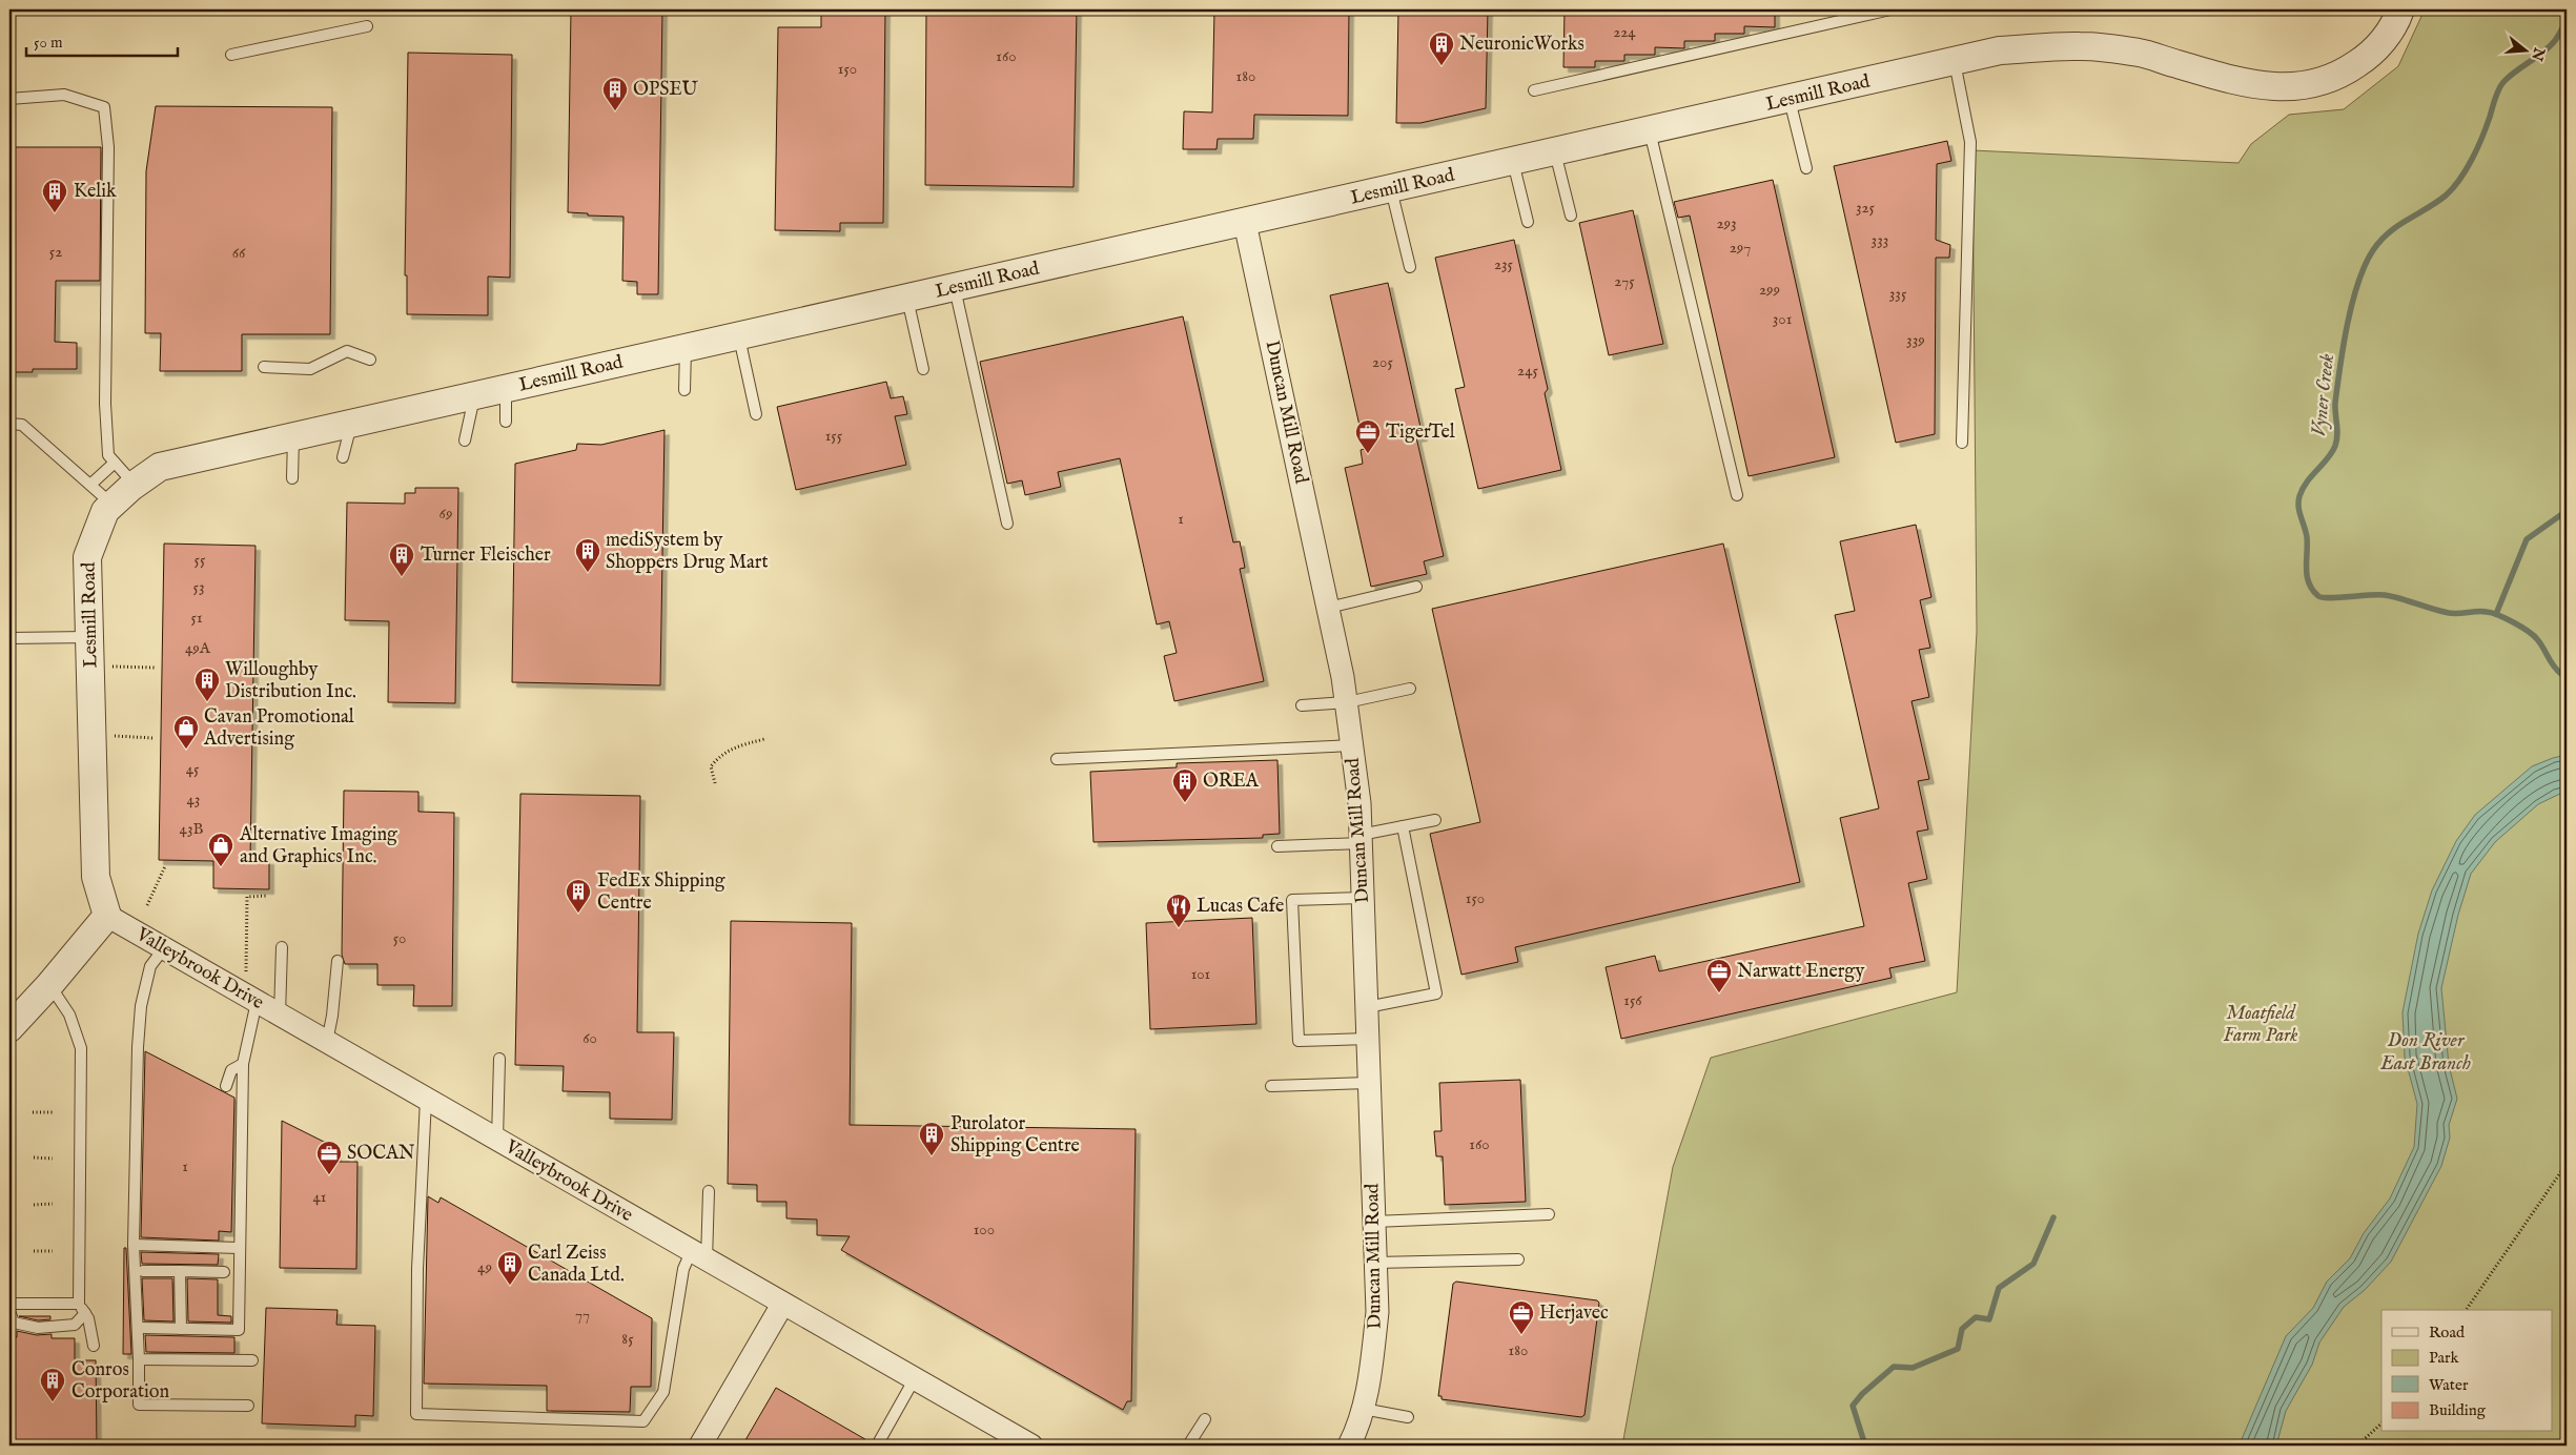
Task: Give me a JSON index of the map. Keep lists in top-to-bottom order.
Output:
{
  "streets": {
    "street": ["Lesmill Road", "Duncan Mill Road", "Valleybrook Drive"]
  },
  "crossings": [
    ["Lesmill Road", "Duncan Mill Road"],
    ["Lesmill Road", "Valleybrook Drive"]
  ],
  "water": ["Vyner Creek", "Don River East Branch"],
  "parks": ["Moatfield Farm Park"],
  "places": {
    "building": [
      "NeuronicWorks",
      "OPSEU",
      "Kelik",
      "mediSystem by Shoppers Drug Mart",
      "Turner Fleischer",
      "Willoughby Distribution Inc.",
      "OREA",
      "FedEx Shipping Centre",
      "Purolator Shipping Centre",
      "Carl Zeiss Canada Ltd.",
      "Conros Corporation"
    ],
    "office": [
      "TigerTel",
      "Narwatt Energy",
      "SOCAN",
      "Herjavec"
    ],
    "shop": ["Cavan Promotional Advertising", "Alternative Imaging and Graphics Inc."],
    "restaurant": ["Lucas Cafe"]
  },
  "house_numbers": [
    "224",
    "160",
    "150",
    "180",
    "325",
    "293",
    "333",
    "297",
    "52",
    "66",
    "235",
    "275",
    "299",
    "335",
    "301",
    "339",
    "205",
    "245",
    "155",
    "69",
    "1",
    "55",
    "53",
    "51",
    "49A",
    "45",
    "43",
    "43B",
    "150",
    "50",
    "101",
    "156",
    "60",
    "160",
    "1",
    "41",
    "100",
    "49",
    "77",
    "85",
    "180"
  ],
  "legend": [
    "Road",
    "Park",
    "Water",
    "Building"
  ],
  "scale_bar": "50 m",
  "north": "right"
}
